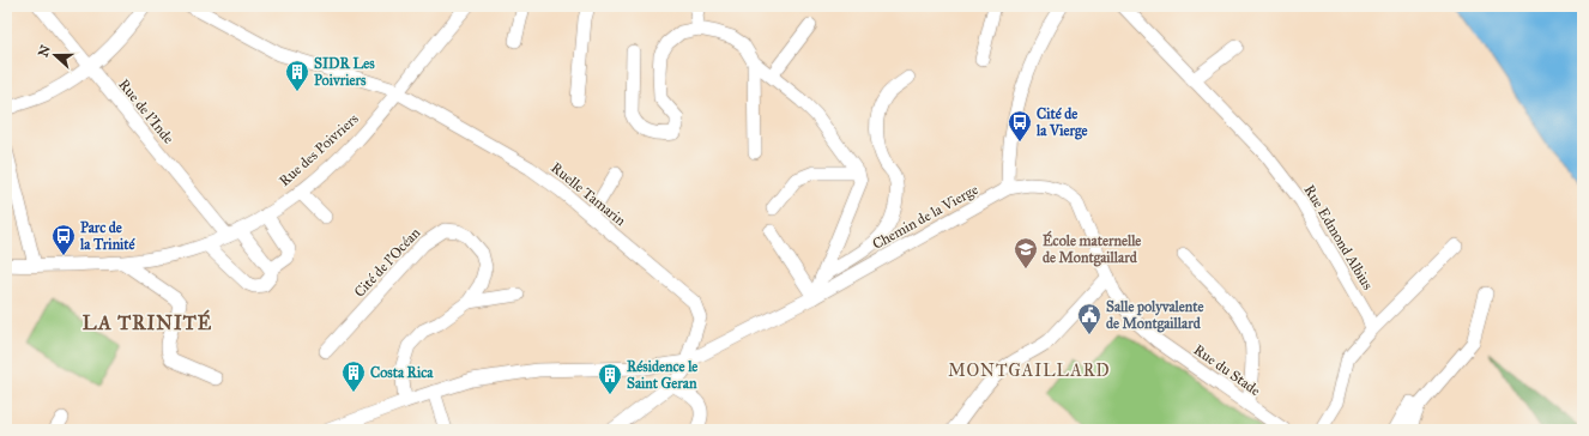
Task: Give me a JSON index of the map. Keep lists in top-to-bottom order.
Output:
{
  "streets": {
    "street": [
      "Rue de l'Inde",
      "Rue des Poivriers",
      "Ruelle Tamarin",
      "Chemin de la Vierge",
      "Rue Edmond Albius",
      "Cité de l'Océan",
      "Rue du Stade"
    ]
  },
  "crossings": [
    ["Rue de l'Inde", "Rue des Poivriers"],
    ["Rue des Poivriers", "Ruelle Tamarin"],
    ["Ruelle Tamarin", "Chemin de la Vierge"],
    ["Chemin de la Vierge", "Rue du Stade"]
  ],
  "districts": ["LA TRINITÉ", "MONTGAILLARD"],
  "places": {
    "building": ["SIDR Les Poivriers", "Costa Rica", "Résidence le Saint Geran"],
    "bus stop": ["Cité de la Vierge", "Parc de la Trinité"],
    "school or university": ["École maternelle de Montgaillard"],
    "public building": ["Salle polyvalente de Montgaillard"]
  },
  "north": "left"
}
